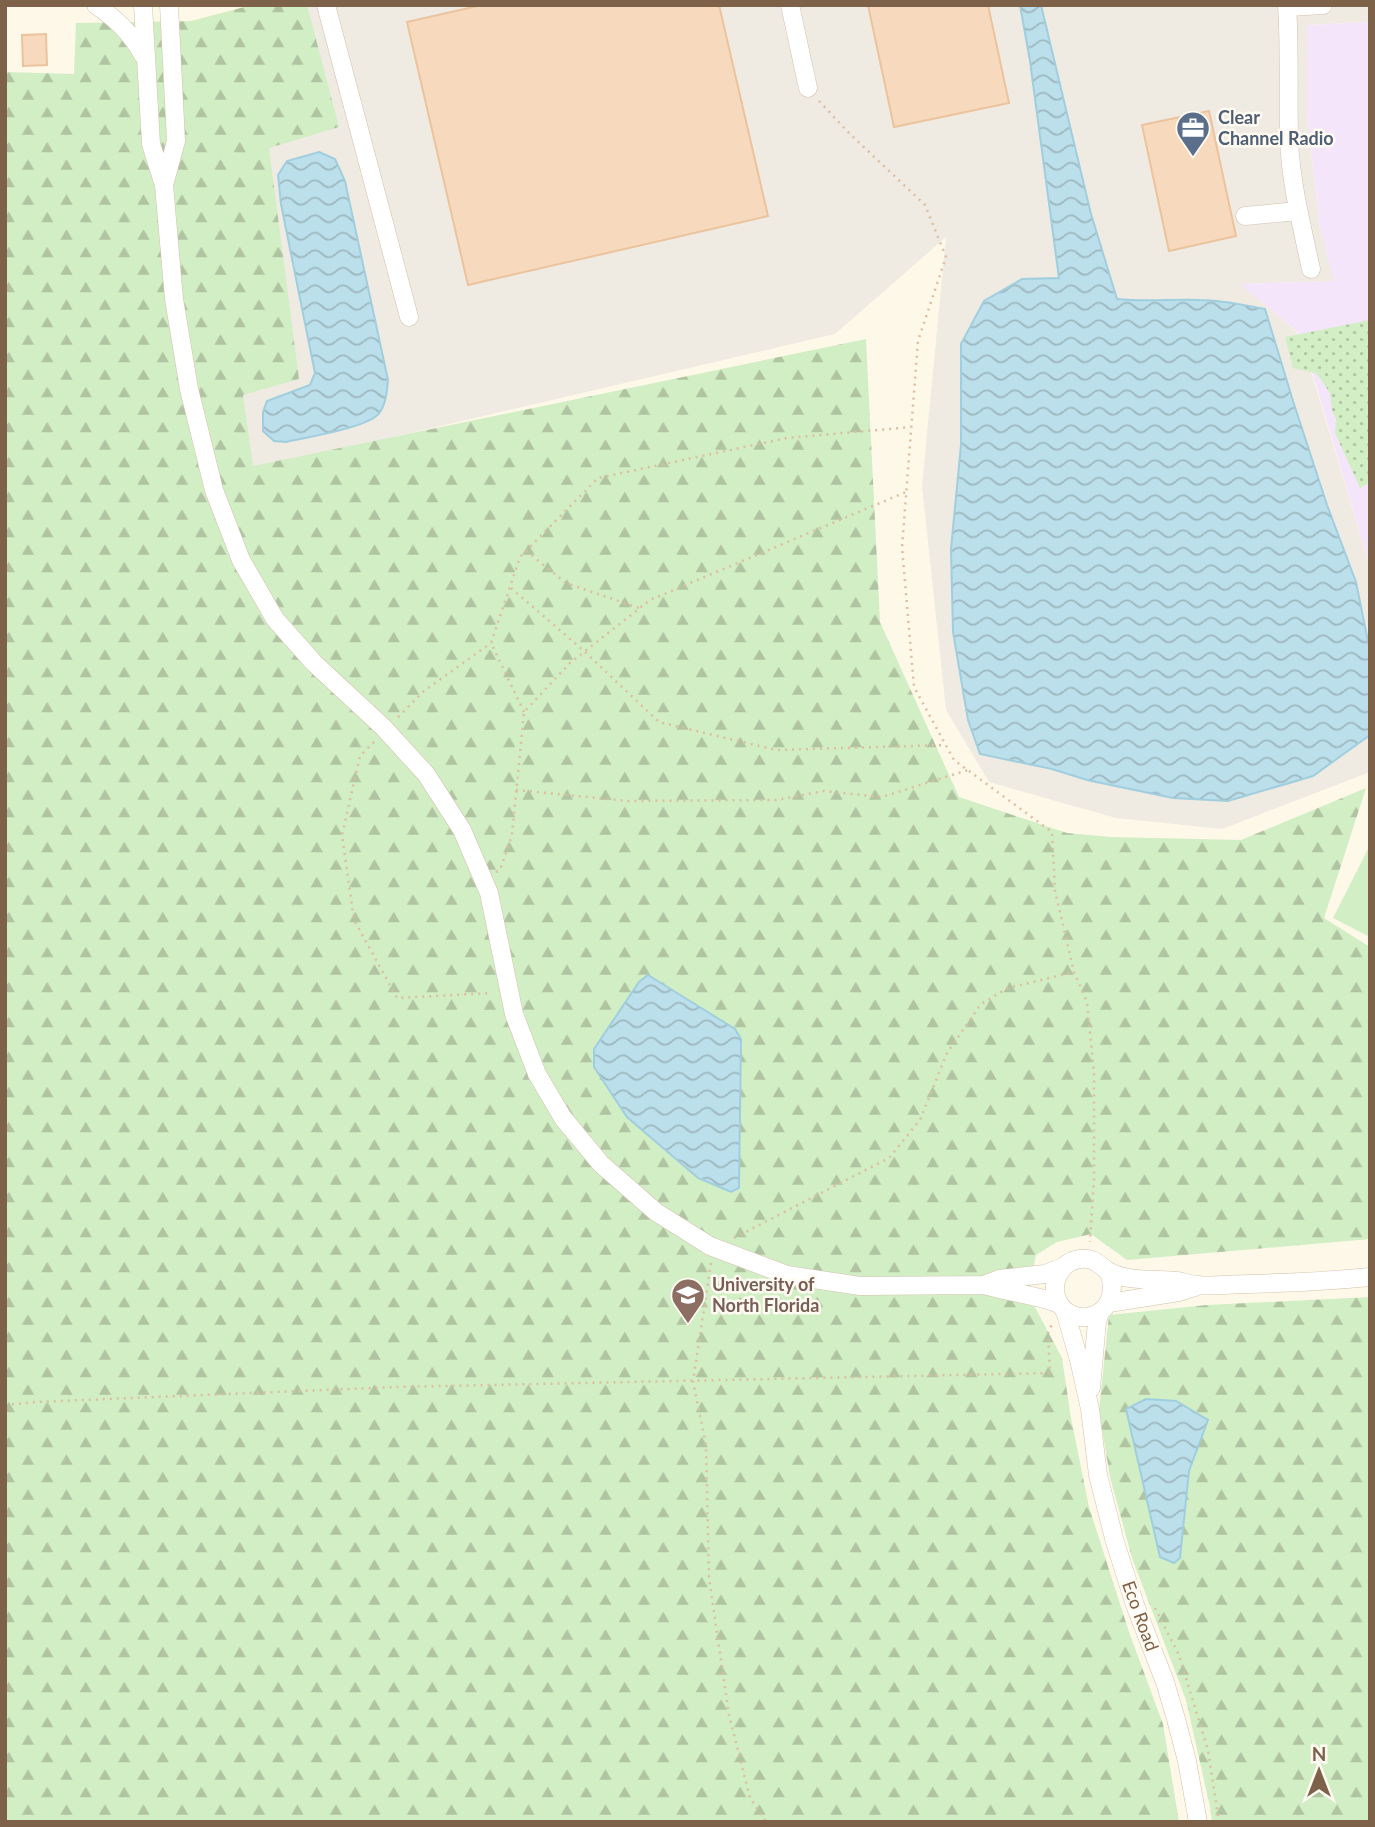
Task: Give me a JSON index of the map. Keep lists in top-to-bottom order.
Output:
{
  "streets": {
    "street": ["Eco Road"]
  },
  "places": {
    "office": ["Clear Channel Radio"],
    "school or university": ["University of North Florida"]
  },
  "north": "top"
}
